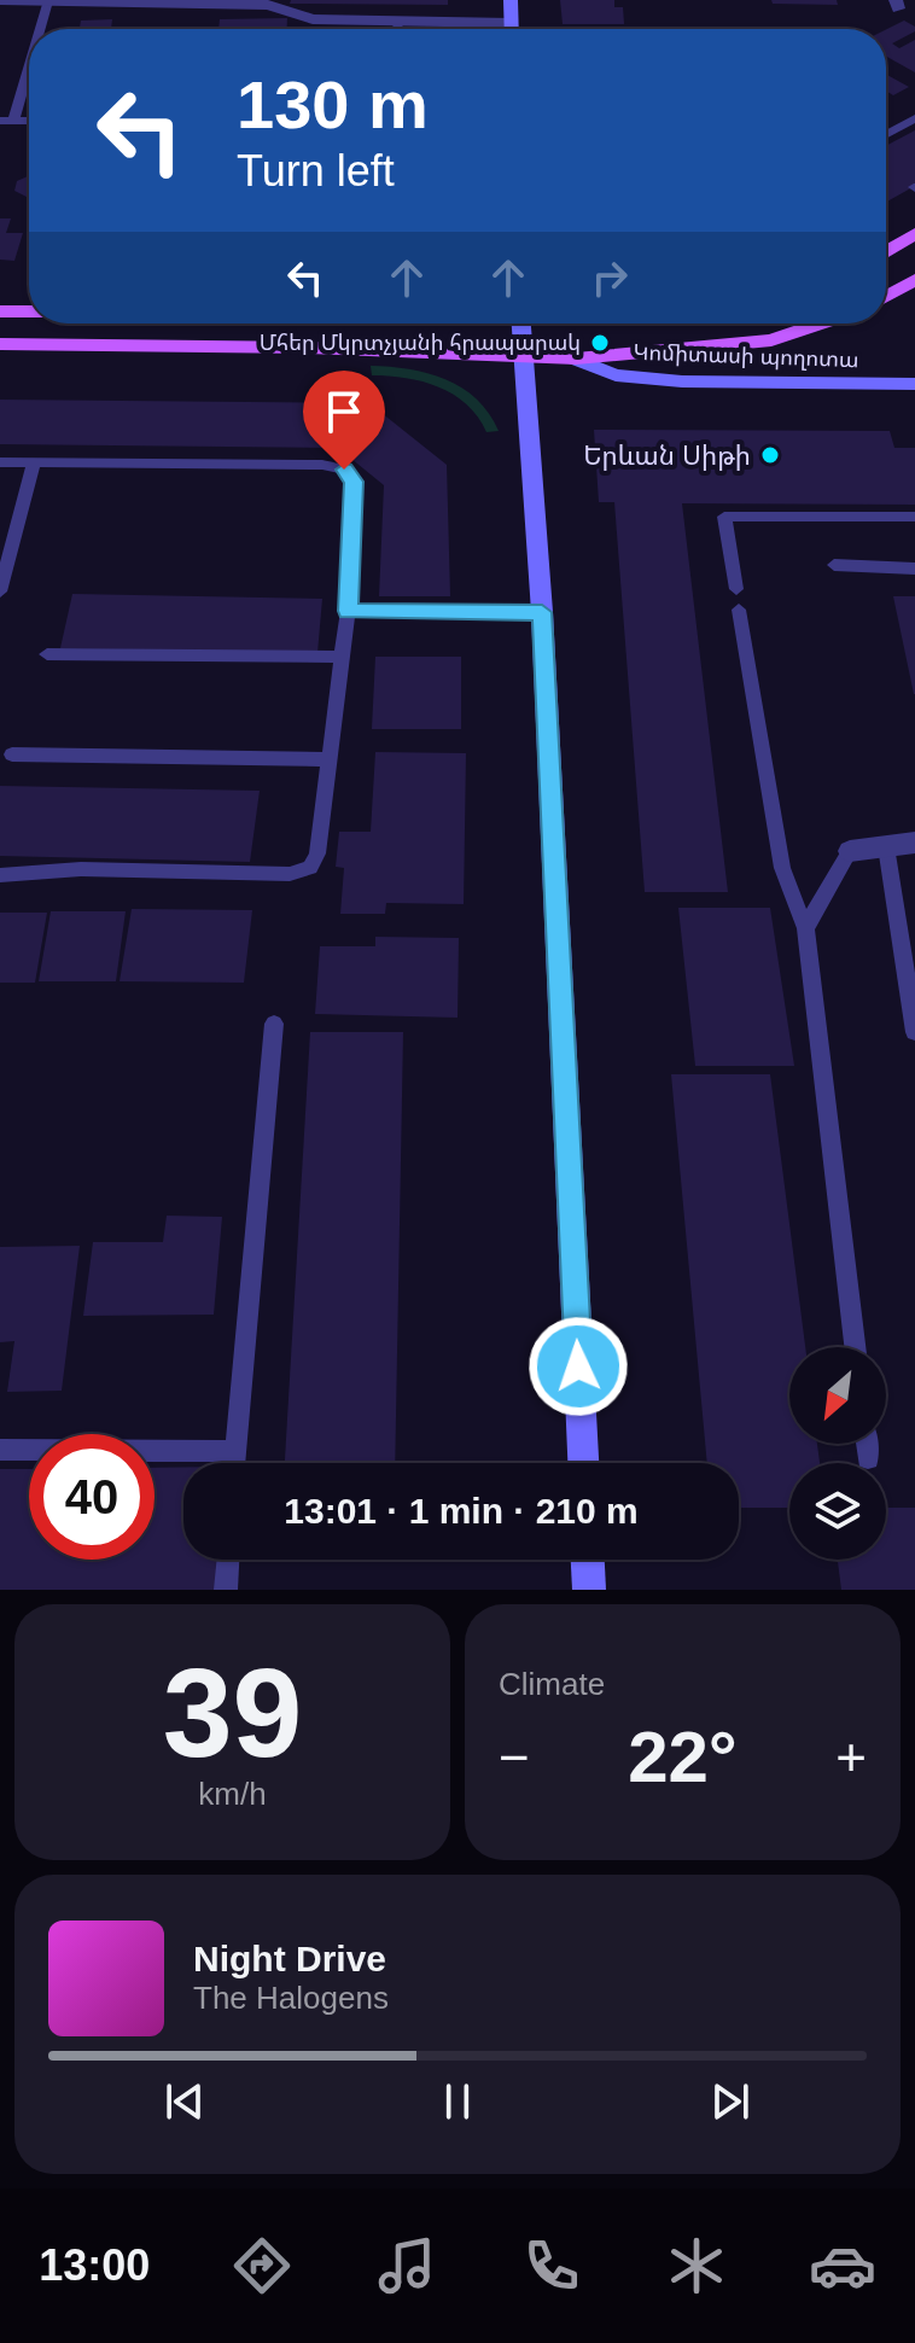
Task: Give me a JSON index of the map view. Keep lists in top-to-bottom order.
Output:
{
  "streets": {
    "main road": ["Կոմիտասի պողոտա"]
  },
  "places": ["Մհեր Մկրտչյանի հրապարակ", "Երևան Սիթի"],
  "north": "bottom left",
  "page": {
    "turn": ["130 m", "Turn left"],
    "limit": "40",
    "trip": "13:01 · 1 min · 210 m",
    "tile": [
      ["39", "km/h"],
      "Climate"
    ],
    "heat": ["−", "22°", "+"],
    "song": ["Night Drive", "The Halogens"],
    "tabs": "13:00"
  }
}
